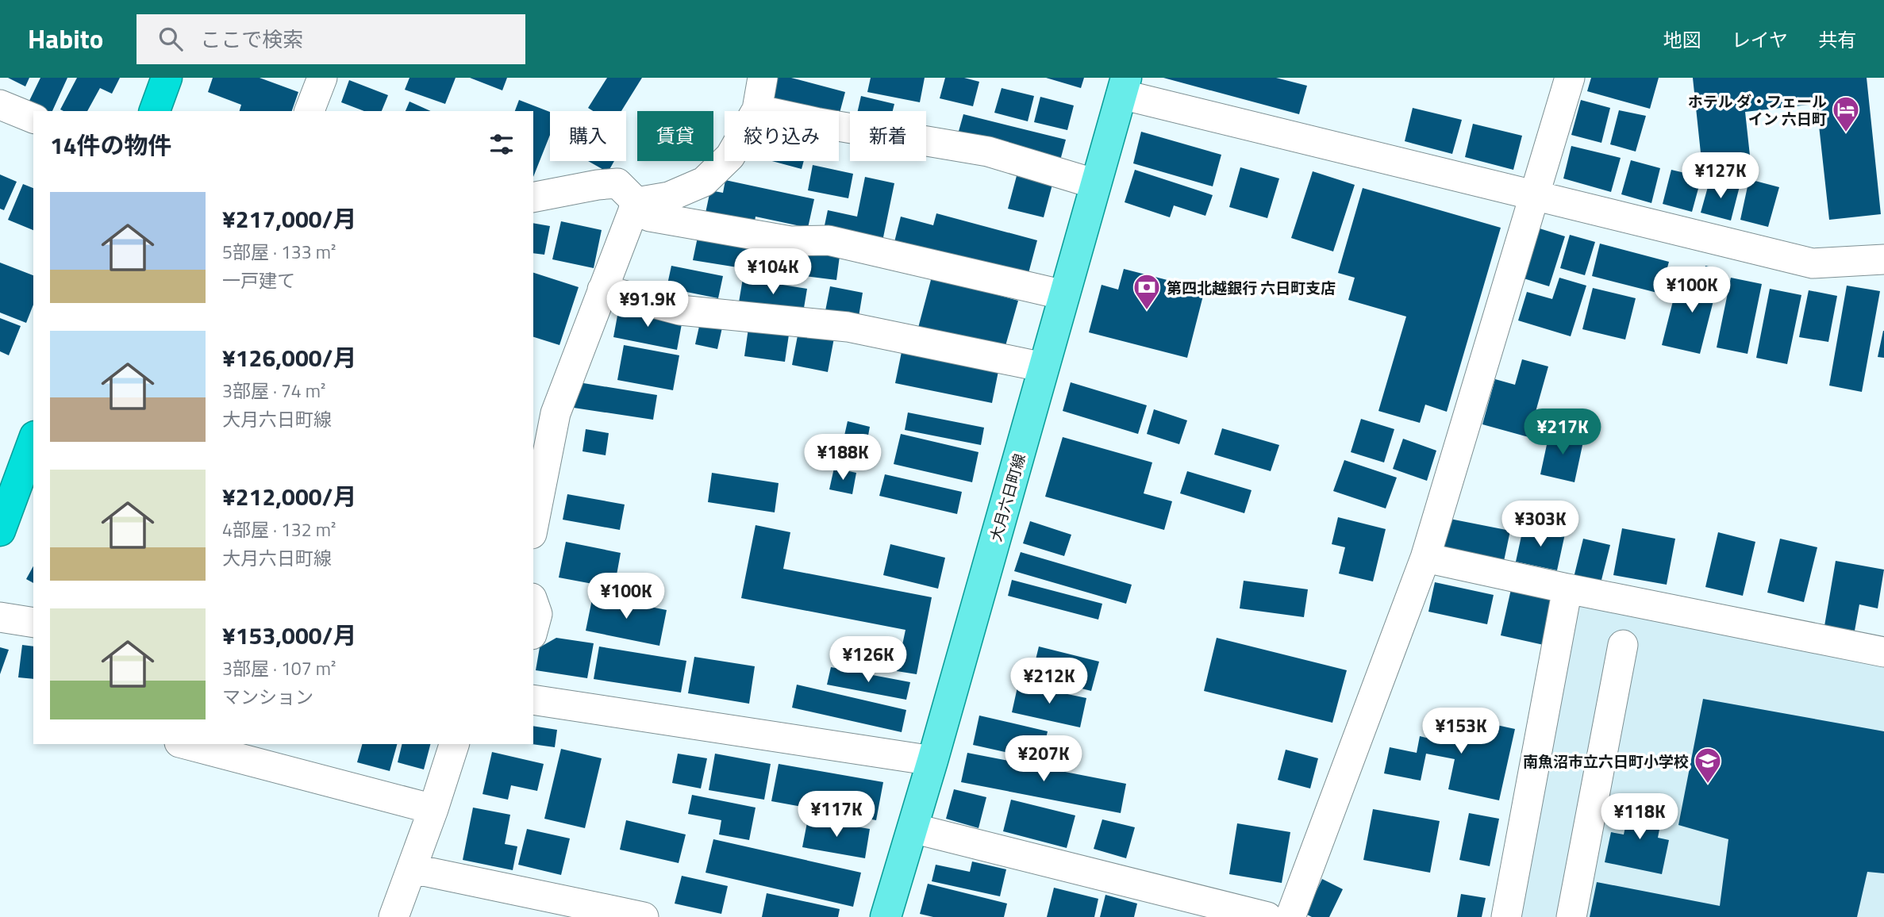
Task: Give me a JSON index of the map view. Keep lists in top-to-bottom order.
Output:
{
  "streets": {
    "main road": ["大月六日町線"]
  },
  "places": {
    "hotel": ["ホテル ダ・フェール イン 六日町"],
    "bank": ["第四北越銀行 六日町支店"],
    "school or university": ["南魚沼市立六日町小学校"]
  },
  "page": {
    "header": "Habito",
    "search": "ここで検索",
    "nav": ["地図", "レイヤ", "共有"],
    "chip": [
      "購入",
      "賃貸",
      "絞り込み",
      "新着"
    ],
    "heading": "14件の物件",
    "price": [
      "¥127K",
      "¥104K",
      "¥100K",
      "¥91.9K",
      "¥217K",
      "¥188K",
      "¥303K",
      "¥100K",
      "¥126K",
      "¥212K",
      "¥153K",
      "¥207K",
      "¥117K",
      "¥118K"
    ],
    "list": [
      {
        "name": "¥217,000/月",
        "note": "5部屋 · 133 m² · 一戸建て"
      },
      {
        "name": "¥126,000/月",
        "note": "3部屋 · 74 m² · 大月六日町線"
      },
      {
        "name": "¥212,000/月",
        "note": "4部屋 · 132 m² · 大月六日町線"
      },
      {
        "name": "¥153,000/月",
        "note": "3部屋 · 107 m² · マンション"
      }
    ]
  }
}
